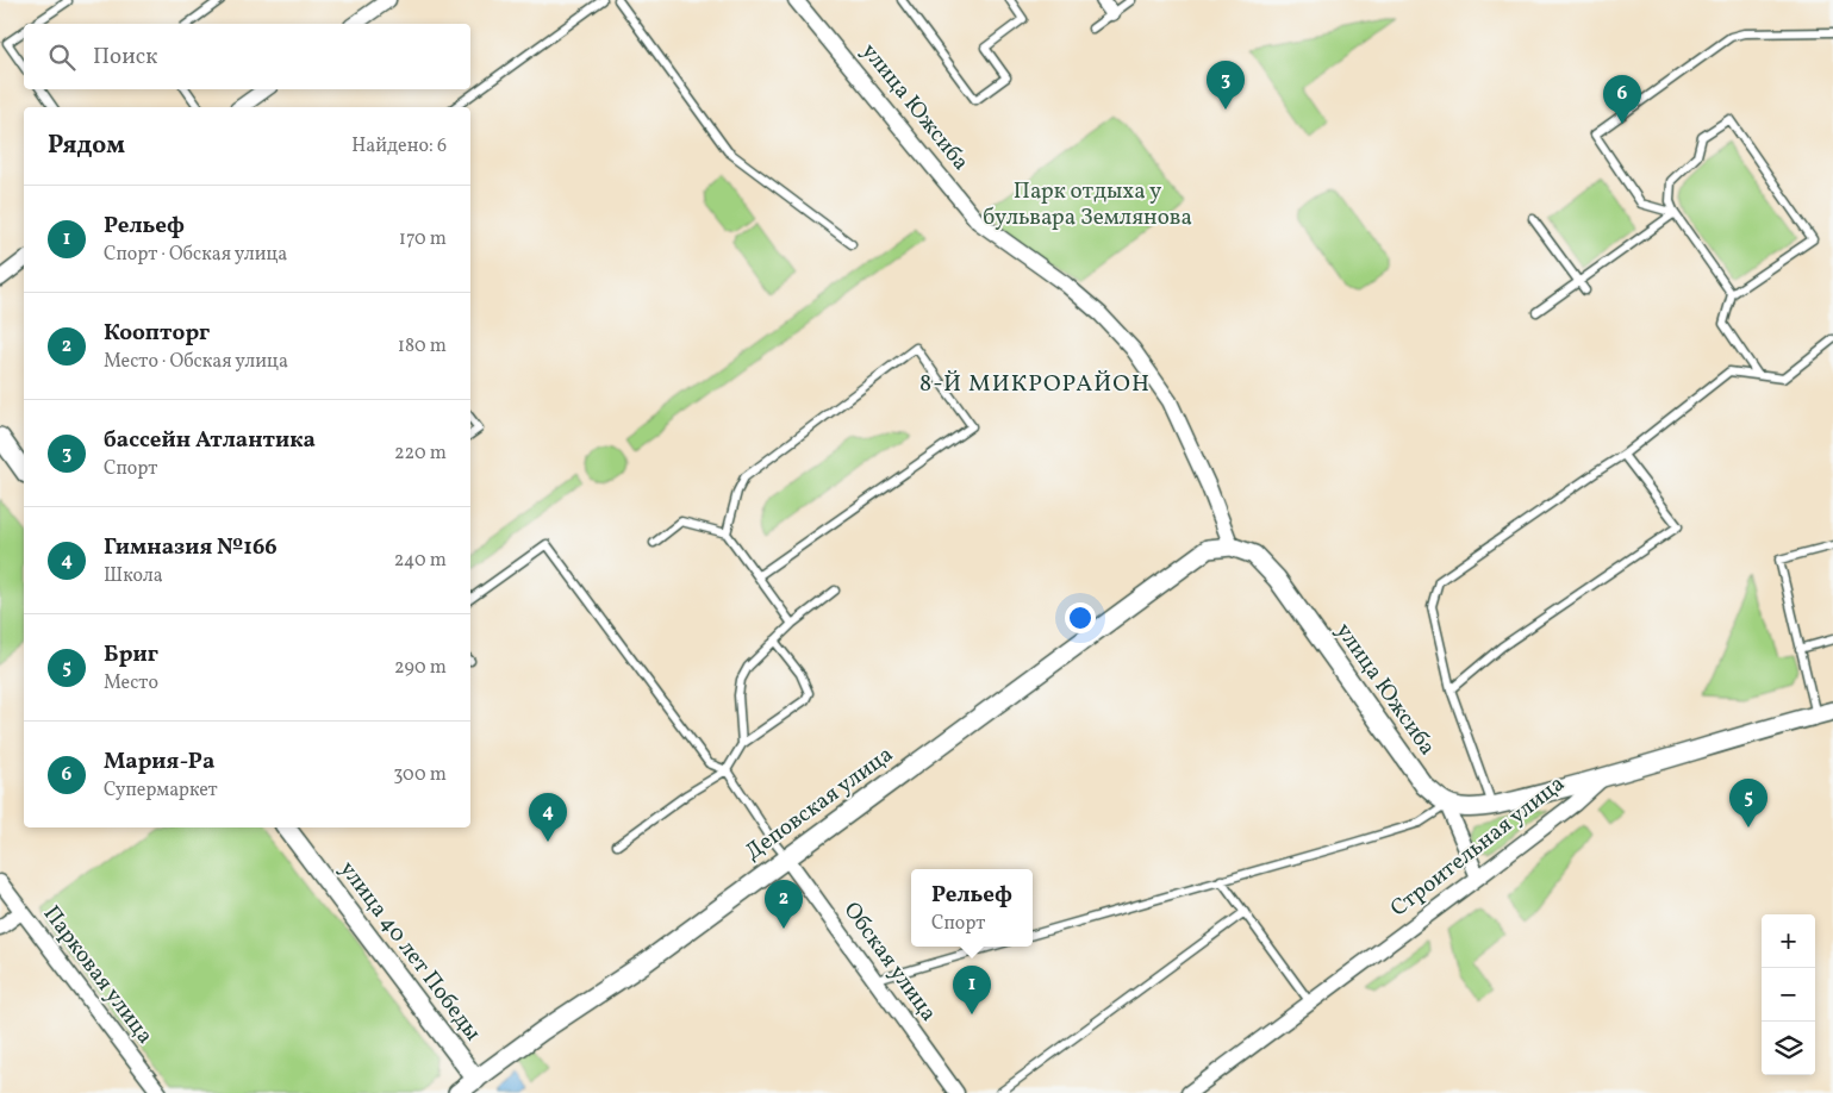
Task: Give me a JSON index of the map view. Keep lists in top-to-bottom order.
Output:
{
  "streets": {
    "street": [
      "улица Южсиба",
      "Деповская улица",
      "Строительная улица",
      "улица 40 лет Победы",
      "Обская улица",
      "Парковая улица"
    ]
  },
  "crossings": [
    ["улица Южсиба", "Деповская улица"],
    ["улица Южсиба", "Строительная улица"],
    ["Деповская улица", "улица 40 лет Победы"],
    ["Деповская улица", "Обская улица"]
  ],
  "districts": ["8-Й МИКРОРАЙОН"],
  "parks": ["Парк отдыха у бульвара Землянова"],
  "page": {
    "search": "Поиск",
    "pins": [
      "3",
      "6",
      "5",
      "4",
      "2",
      "1"
    ],
    "heading": ["Рядом", "Найдено: 6"],
    "list": [
      {
        "mark": "1",
        "name": "Рельеф",
        "note": "Спорт · Обская улица",
        "value": "170 m"
      },
      {
        "mark": "2",
        "name": "Коопторг",
        "note": "Место · Обская улица",
        "value": "180 m"
      },
      {
        "mark": "3",
        "name": "бассейн Атлантика",
        "note": "Спорт",
        "value": "220 m"
      },
      {
        "mark": "4",
        "name": "Гимназия №166",
        "note": "Школа",
        "value": "240 m"
      },
      {
        "mark": "5",
        "name": "Бриг",
        "note": "Место",
        "value": "290 m"
      },
      {
        "mark": "6",
        "name": "Мария-Ра",
        "note": "Супермаркет",
        "value": "300 m"
      }
    ],
    "popup": ["Рельеф", "Спорт"],
    "map_buttons": ["+", "−"]
  }
}
